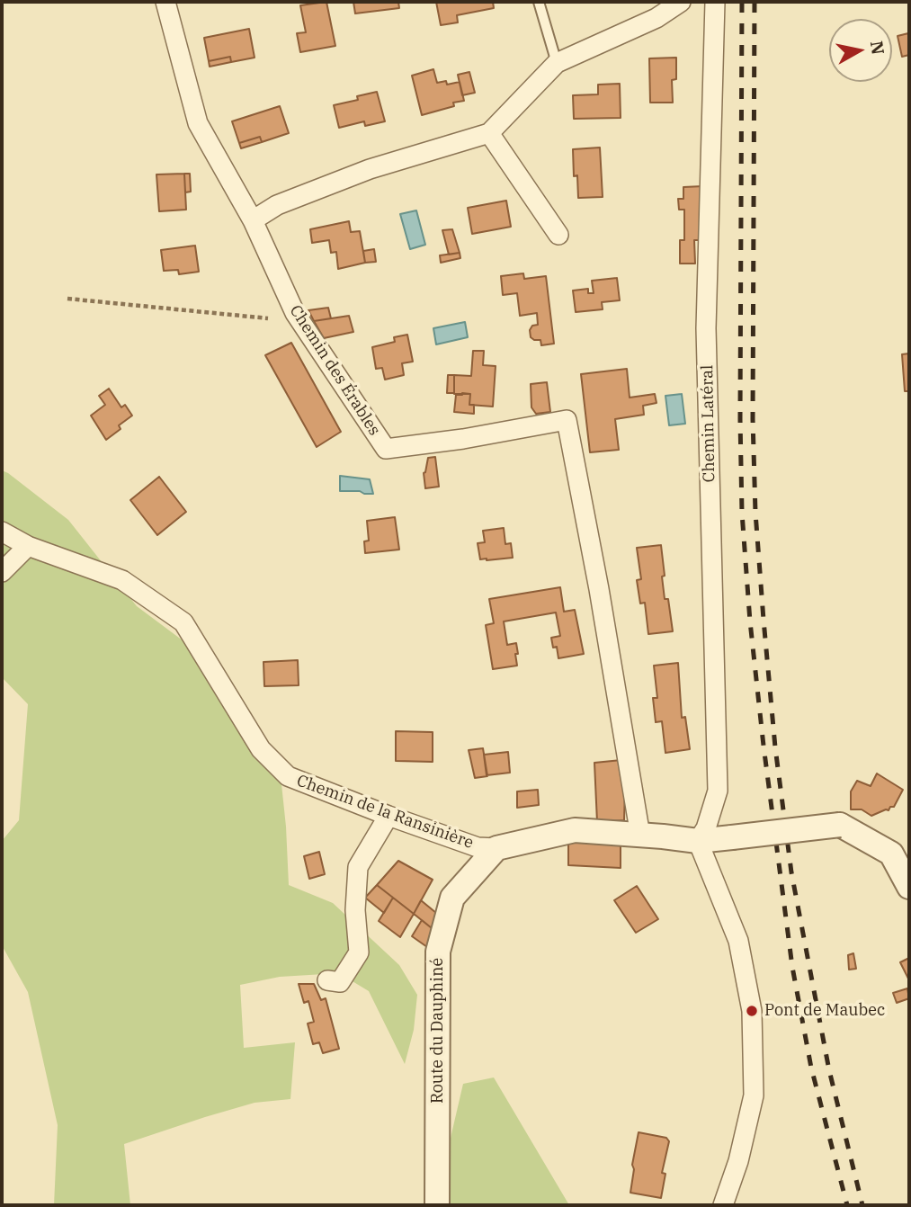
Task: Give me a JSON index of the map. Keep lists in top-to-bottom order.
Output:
{
  "streets": {
    "street": [
      "Chemin des Érables",
      "Chemin Latéral",
      "Chemin de la Ransinière",
      "Route du Dauphiné"
    ]
  },
  "crossings": [
    ["Chemin de la Ransinière", "Route du Dauphiné"]
  ],
  "places": ["Pont de Maubec"],
  "north": "right"
}
